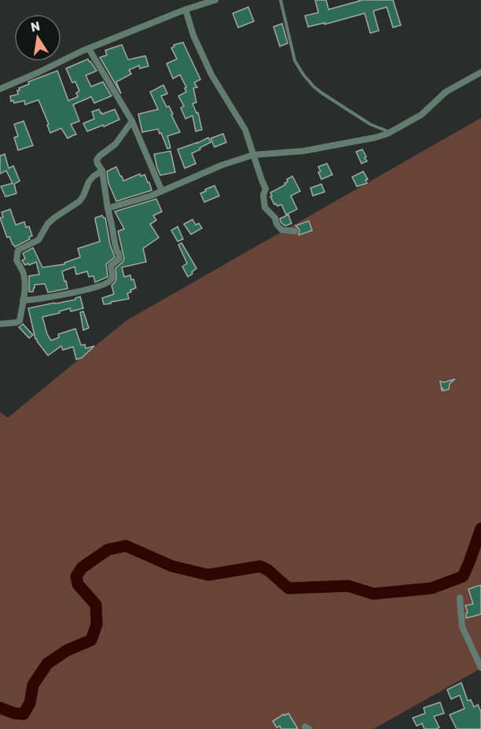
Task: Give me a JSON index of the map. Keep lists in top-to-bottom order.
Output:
{
  "north": "top"
}
